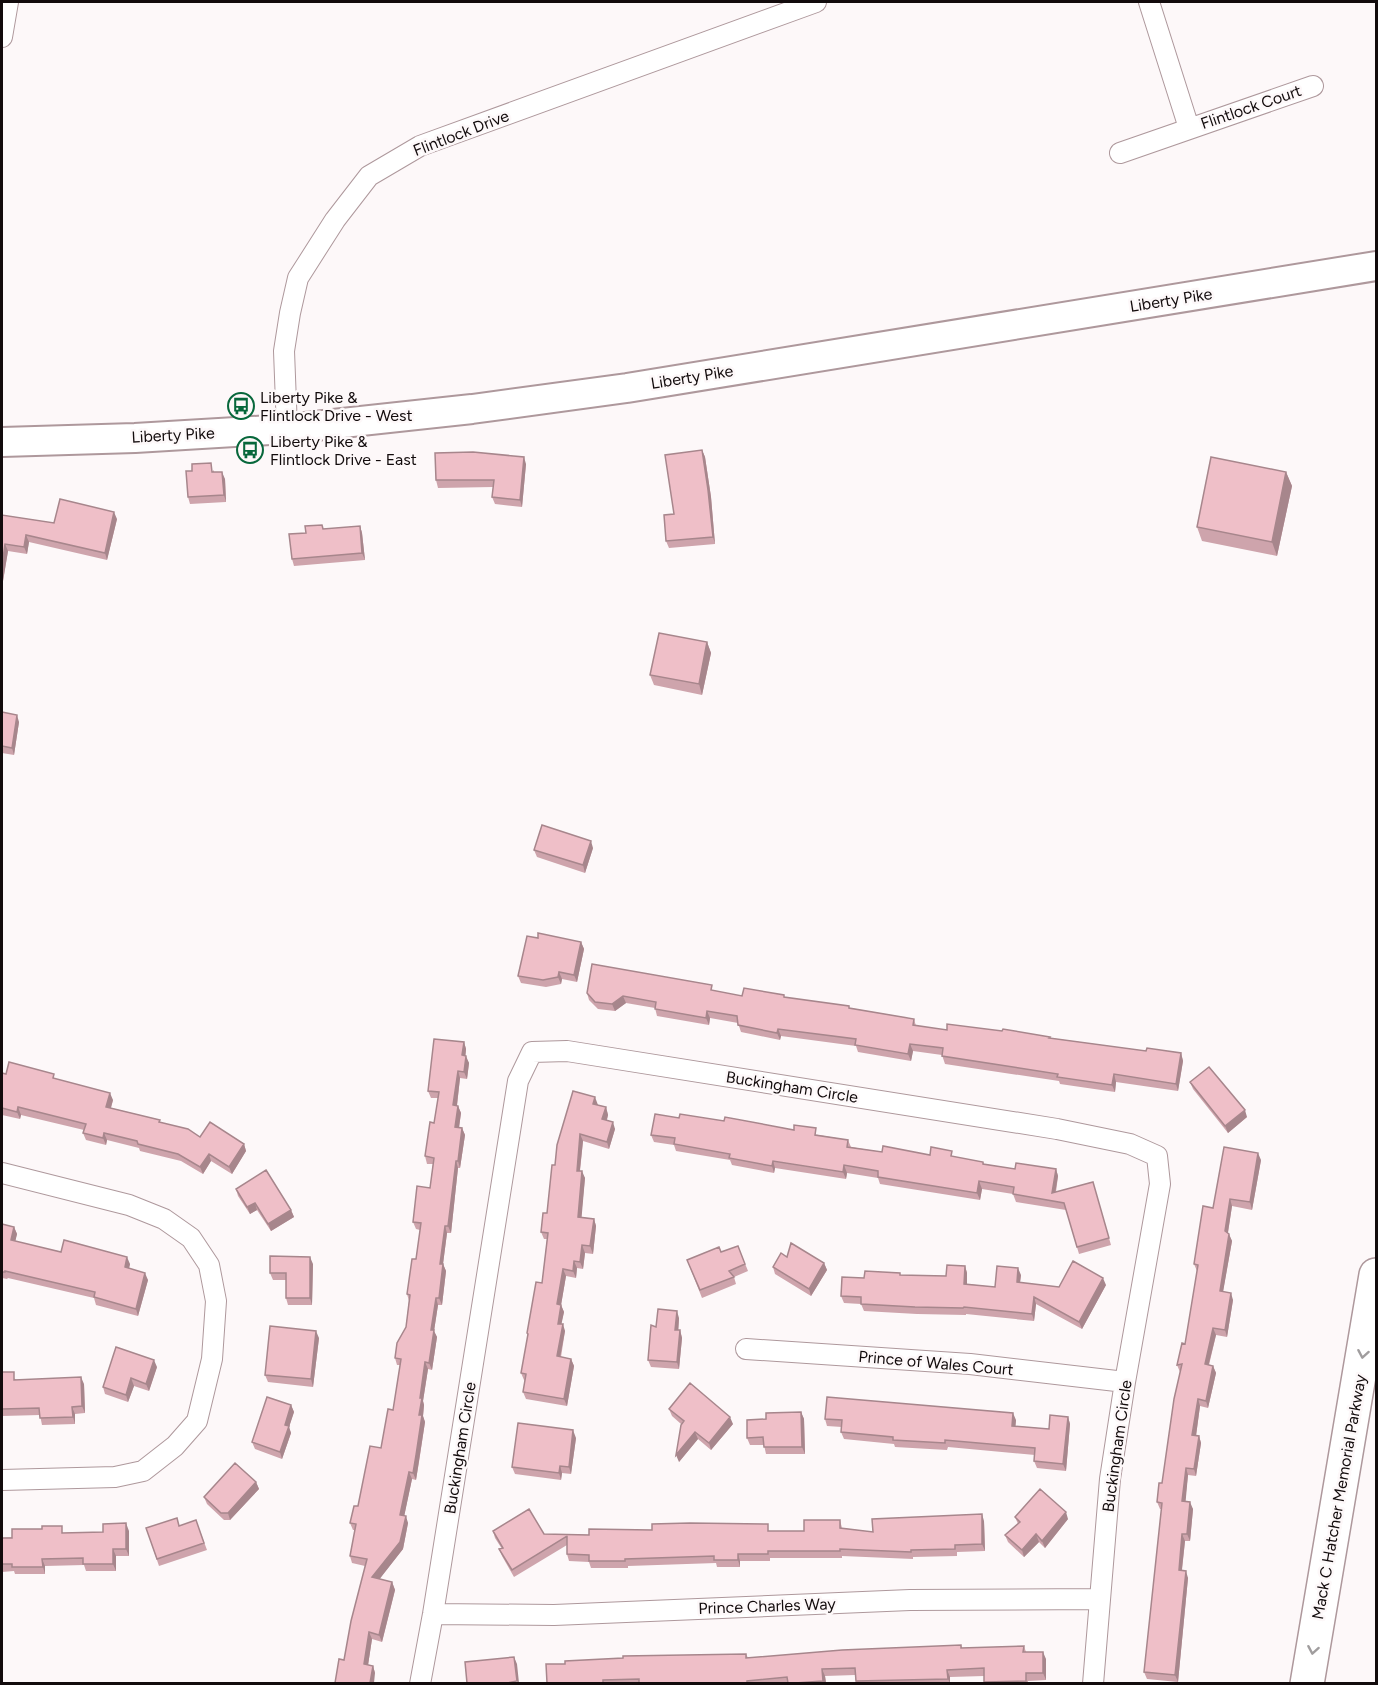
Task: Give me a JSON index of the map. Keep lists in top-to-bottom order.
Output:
{
  "streets": {
    "highway": ["Mack C Hatcher Memorial Parkway"],
    "street": [
      "Flintlock Court",
      "Flintlock Drive",
      "Liberty Pike",
      "Buckingham Circle",
      "Prince of Wales Court",
      "Prince Charles Way"
    ]
  },
  "crossings": [
    ["Flintlock Drive", "Liberty Pike"],
    ["Buckingham Circle", "Prince of Wales Court"],
    ["Buckingham Circle", "Prince Charles Way"]
  ],
  "one_way": ["Mack C Hatcher Memorial Parkway"],
  "places": {
    "bus stop": ["Liberty Pike & Flintlock Drive - West", "Liberty Pike & Flintlock Drive - East"]
  }
}
